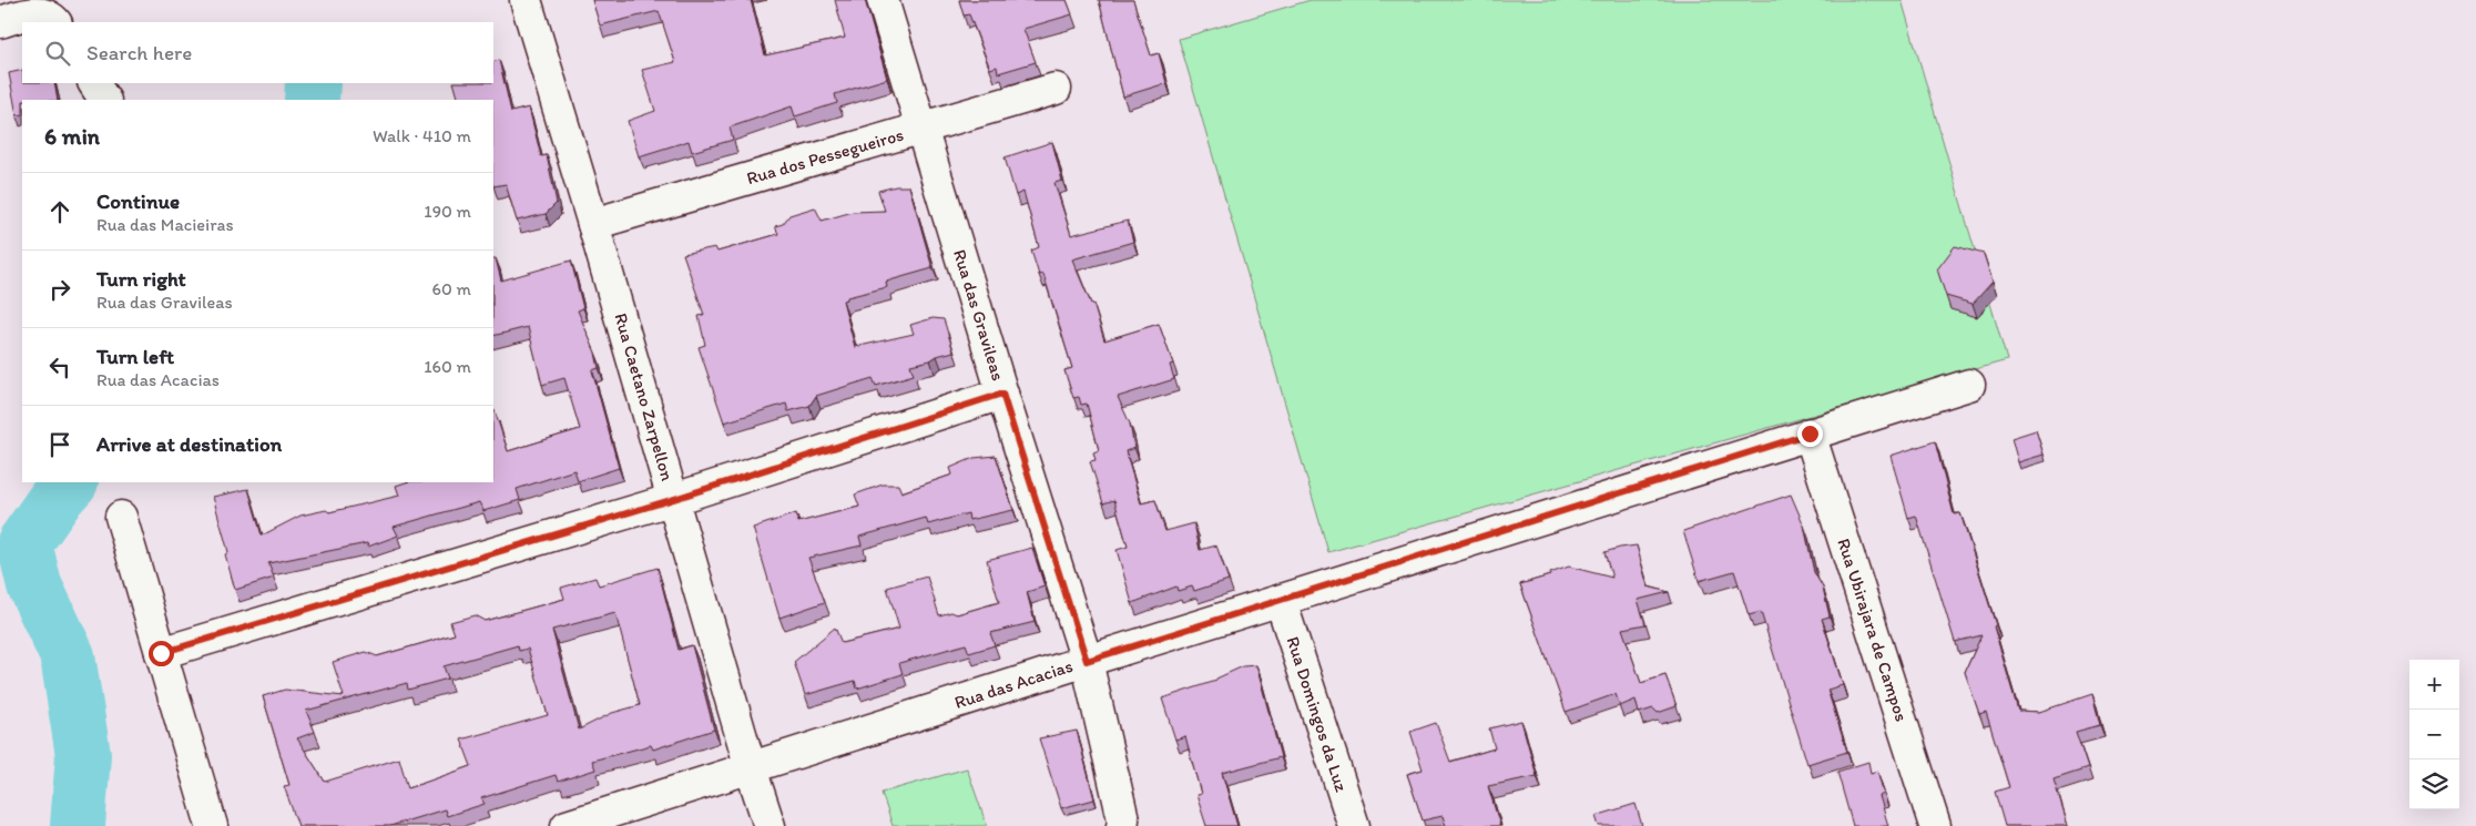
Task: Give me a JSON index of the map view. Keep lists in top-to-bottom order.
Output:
{
  "streets": {
    "street": [
      "Rua dos Pessegueiros",
      "Rua das Gravileas",
      "Rua Caetano Zarpellon",
      "Rua Ubirajara de Campos",
      "Rua das Acacias",
      "Rua Domingos da Luz"
    ]
  },
  "crossings": [
    ["Rua dos Pessegueiros", "Rua das Gravileas"],
    ["Rua dos Pessegueiros", "Rua Caetano Zarpellon"],
    ["Rua das Gravileas", "Rua das Acacias"],
    ["Rua Caetano Zarpellon", "Rua das Acacias"],
    ["Rua Ubirajara de Campos", "Rua das Acacias"],
    ["Rua das Acacias", "Rua Domingos da Luz"]
  ],
  "page": {
    "search": "Search here",
    "heading": ["6 min", "Walk · 410 m"],
    "list": [
      ["Continue", "Rua das Macieiras", "190 m"],
      ["Turn right", "Rua das Gravileas", "60 m"],
      ["Turn left", "Rua das Acacias", "160 m"],
      "Arrive at destination"
    ],
    "map_buttons": ["+", "−"]
  }
}
